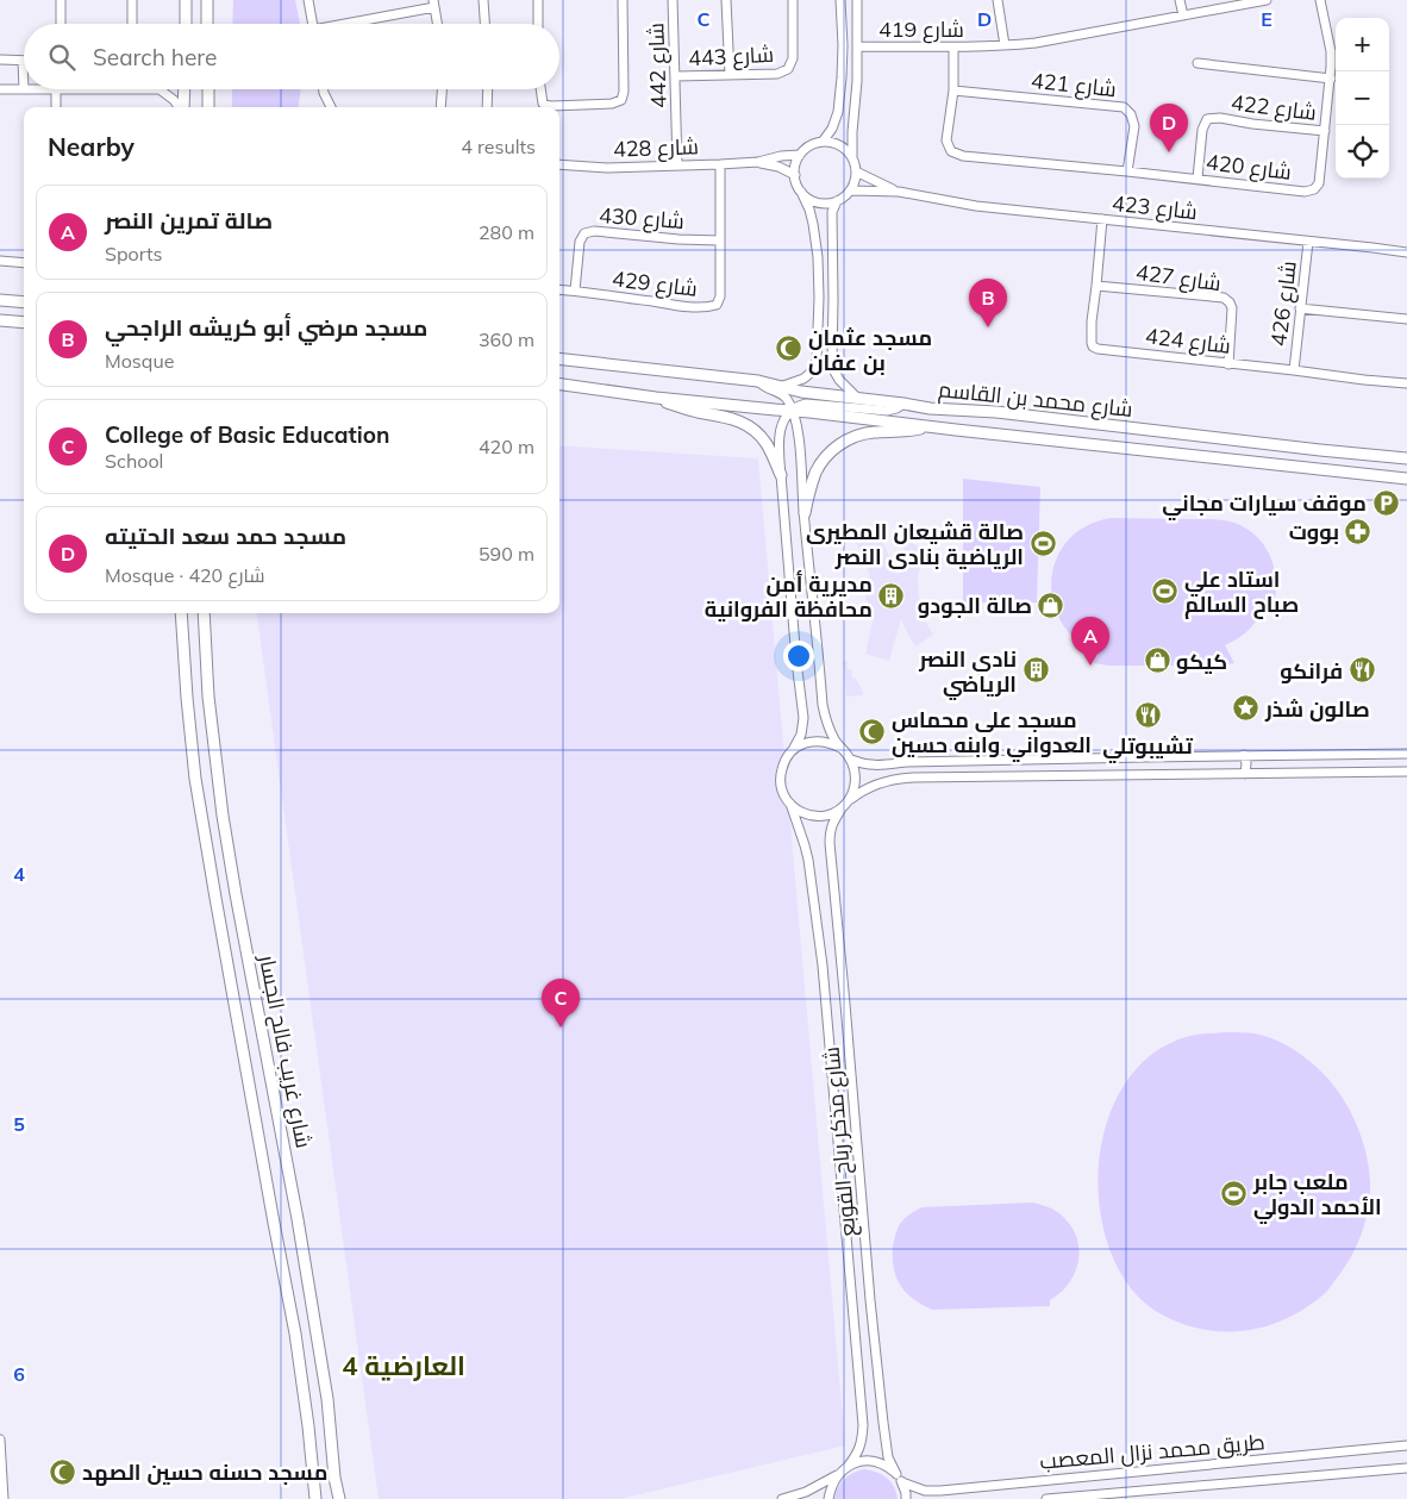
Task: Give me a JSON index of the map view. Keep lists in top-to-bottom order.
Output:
{
  "streets": {
    "main road": ["شارع محمد بن القاسم", "شارع غريب فالح الجسار"],
    "street": [
      "شارع 419",
      "شارع 443",
      "شارع 442",
      "شارع 421",
      "شارع 422",
      "شارع 428",
      "شارع 420",
      "شارع 423",
      "شارع 430",
      "شارع 427",
      "شارع 429",
      "شارع 426",
      "شارع 424",
      "شارع مذكر رباح القوبع",
      "طريق محمد نزال المعصب"
    ]
  },
  "crossings": [
    ["شارع 419", "شارع 420"],
    ["شارع 443", "شارع 442"],
    ["شارع 442", "شارع 428"],
    ["شارع 421", "شارع 420"],
    ["شارع 422", "شارع 420"],
    ["شارع 428", "شارع 423"],
    ["شارع 428", "شارع 429"],
    ["شارع 423", "شارع 426"],
    ["شارع 423", "شارع 424"],
    ["شارع 430", "شارع 429"],
    ["شارع 427", "شارع 424"],
    ["شارع 426", "شارع 424"]
  ],
  "districts": ["العارضية 4"],
  "places": {
    "mosque": ["مسجد عثمان بن عفان", "مسجد علي محماس العدواني وابنه حسين", "مسجد حسنه حسين الصهد"],
    "parking": ["موقف سيارات مجاني"],
    "pharmacy": ["بووت"],
    "sports": ["صالة قشيعان المطيرى الرياضية بنادى النصر", "استاد علي صباح السالم", "ملعب جابر الأحمد الدولي"],
    "building": ["مديرية أمن محافظة الفروانية", "نادي النصر الرياضي"],
    "shop": ["صالة الجودو", "كيكو"],
    "restaurant": ["فرانكو", "تشيبوتلي"],
    "place": ["صالون شذر"]
  },
  "page": {
    "map_buttons": ["+", "−"],
    "search": "Search here",
    "pins": [
      "D",
      "B",
      "A",
      "C"
    ],
    "heading": ["Nearby", "4 results"],
    "list": [
      {
        "mark": "A",
        "name": "صالة تمرين النصر",
        "note": "Sports",
        "value": "280 m"
      },
      {
        "mark": "B",
        "name": "مسجد مرضي أبو كريشه الراجحي",
        "note": "Mosque",
        "value": "360 m"
      },
      {
        "mark": "C",
        "name": "College of Basic Education",
        "note": "School",
        "value": "420 m"
      },
      {
        "mark": "D",
        "name": "مسجد حمد سعد الحتيته",
        "note": "Mosque · شارع 420",
        "value": "590 m"
      }
    ]
  },
  "grid": {
    "columns": ["C", "D", "E"],
    "rows": ["4", "5", "6"]
  }
}
